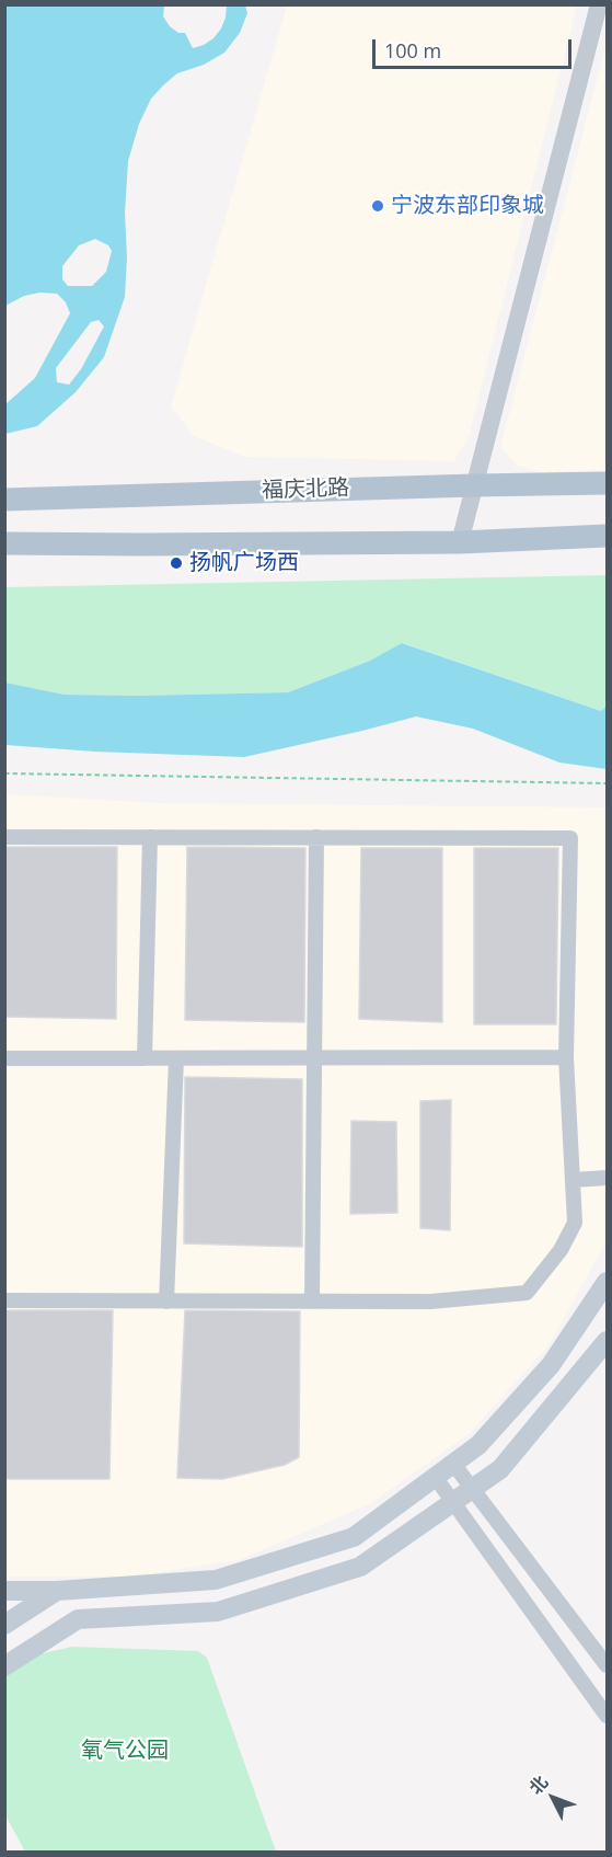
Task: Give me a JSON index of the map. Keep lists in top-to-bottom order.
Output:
{
  "streets": {
    "main road": ["福庆北路"]
  },
  "parks": ["氧气公园"],
  "places": ["宁波东部印象城", "扬帆广场西"],
  "scale_bar": "100 m",
  "north": "top left"
}
